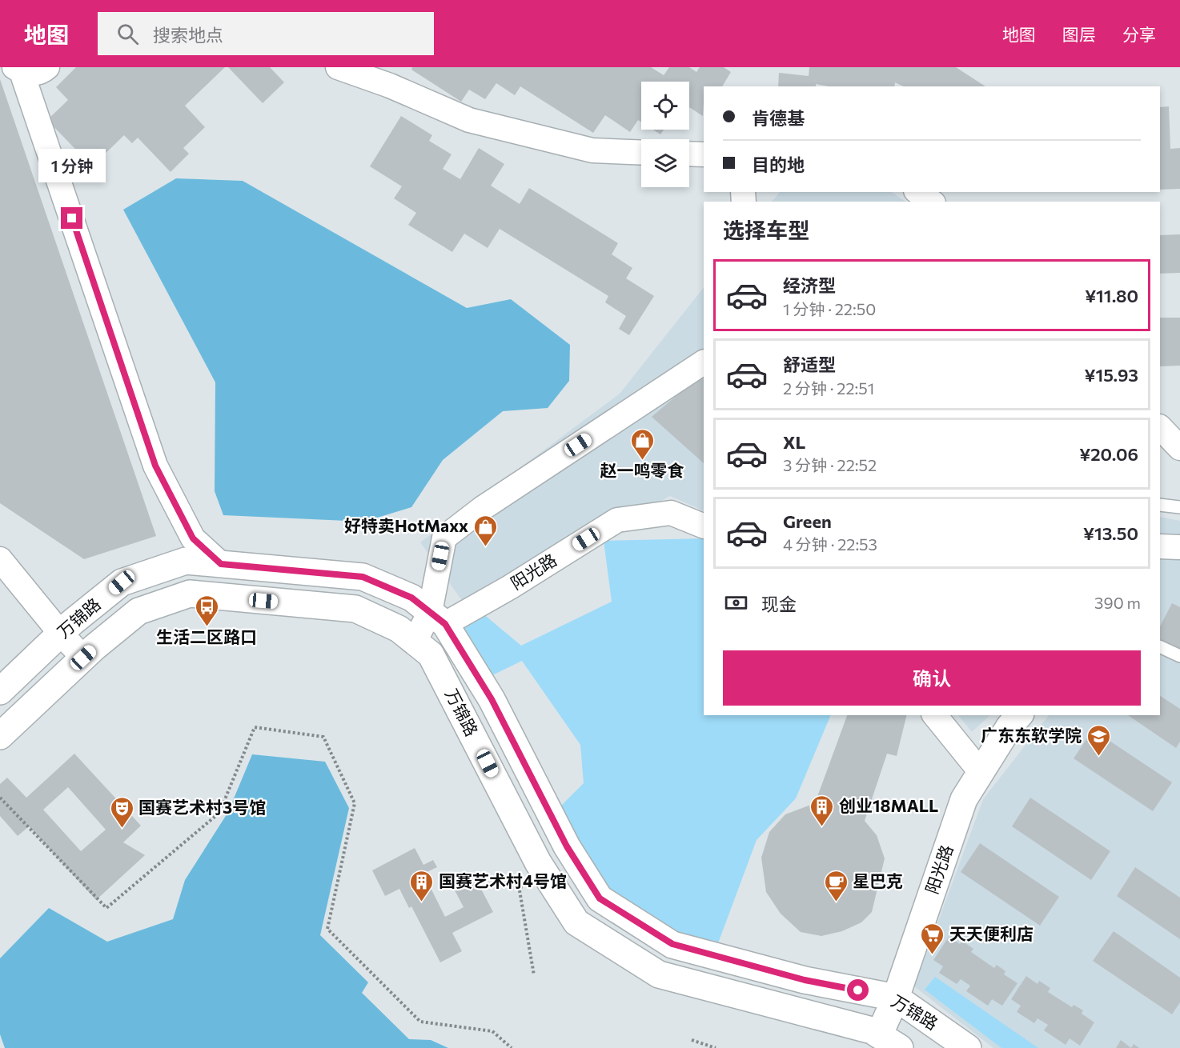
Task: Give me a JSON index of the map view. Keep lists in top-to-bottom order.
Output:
{
  "streets": {
    "street": ["阳光路", "万锦路"]
  },
  "crossings": [
    ["阳光路", "万锦路"]
  ],
  "places": {
    "shop": ["赵一鸣零食", "好特卖HotMaxx"],
    "bus stop": ["生活二区路口"],
    "school or university": ["广东东软学院"],
    "building": ["创业18MALL", "国赛艺术村4号馆"],
    "theatre": ["国赛艺术村3号馆"],
    "cafe": ["星巴克"],
    "supermarket": ["天天便利店"]
  },
  "page": {
    "header": "地图",
    "search": "搜索地点",
    "nav": ["地图", "图层", "分享"],
    "banner": ["肯德基", "目的地"],
    "bubble": "1 分钟",
    "heading": "选择车型",
    "list": [
      {
        "name": "经济型",
        "note": "1 分钟 · 22:50",
        "value": "¥11.80"
      },
      {
        "name": "舒适型",
        "note": "2 分钟 · 22:51",
        "value": "¥15.93"
      },
      {
        "name": "XL",
        "note": "3 分钟 · 22:52",
        "value": "¥20.06"
      },
      {
        "name": "Green",
        "note": "4 分钟 · 22:53",
        "value": "¥13.50"
      }
    ],
    "pay": ["现金", "390 m"],
    "buttons": "确认"
  }
}
